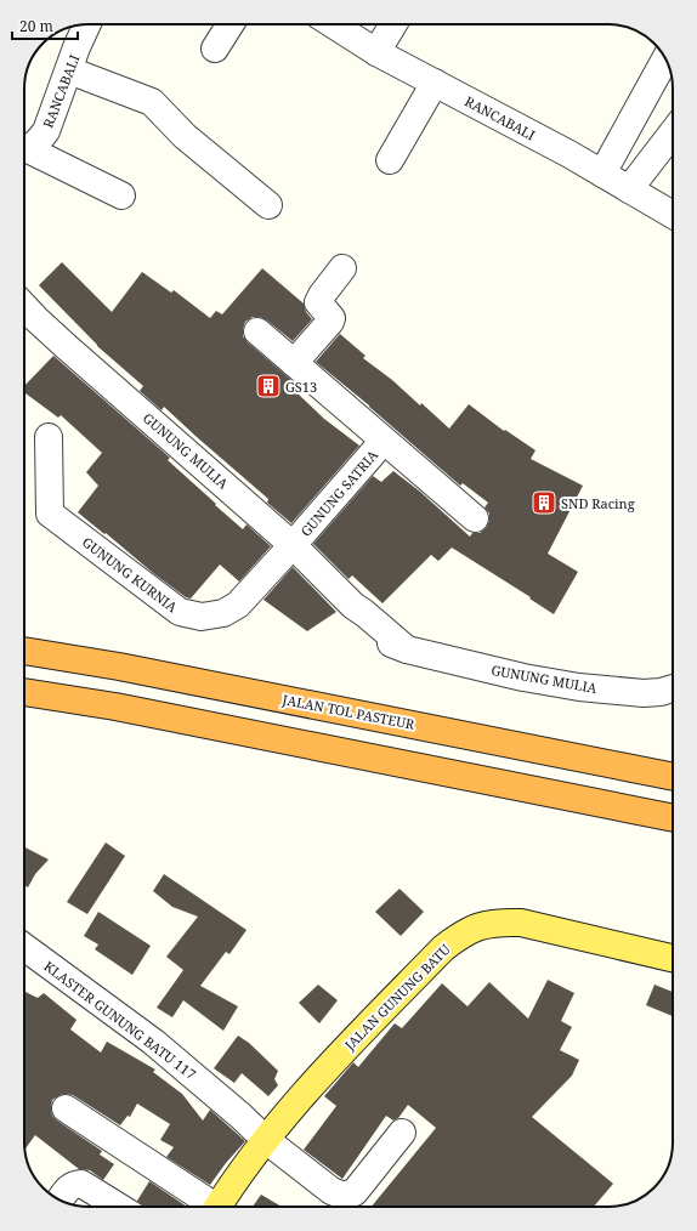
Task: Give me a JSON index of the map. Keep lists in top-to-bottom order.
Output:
{
  "streets": {
    "highway": ["JALAN TOL PASTEUR"],
    "main road": ["JALAN GUNUNG BATU"],
    "street": [
      "RANCABALI",
      "GUNUNG MULIA",
      "GUNUNG SATRIA",
      "GUNUNG KURNIA",
      "KLASTER GUNUNG BATU 117"
    ]
  },
  "crossings": [
    ["GUNUNG MULIA", "GUNUNG SATRIA"],
    ["GUNUNG MULIA", "GUNUNG KURNIA"],
    ["GUNUNG SATRIA", "GUNUNG KURNIA"],
    ["JALAN GUNUNG BATU", "KLASTER GUNUNG BATU 117"]
  ],
  "places": {
    "building": ["GS13", "SND Racing"]
  },
  "scale_bar": "20 m"
}
